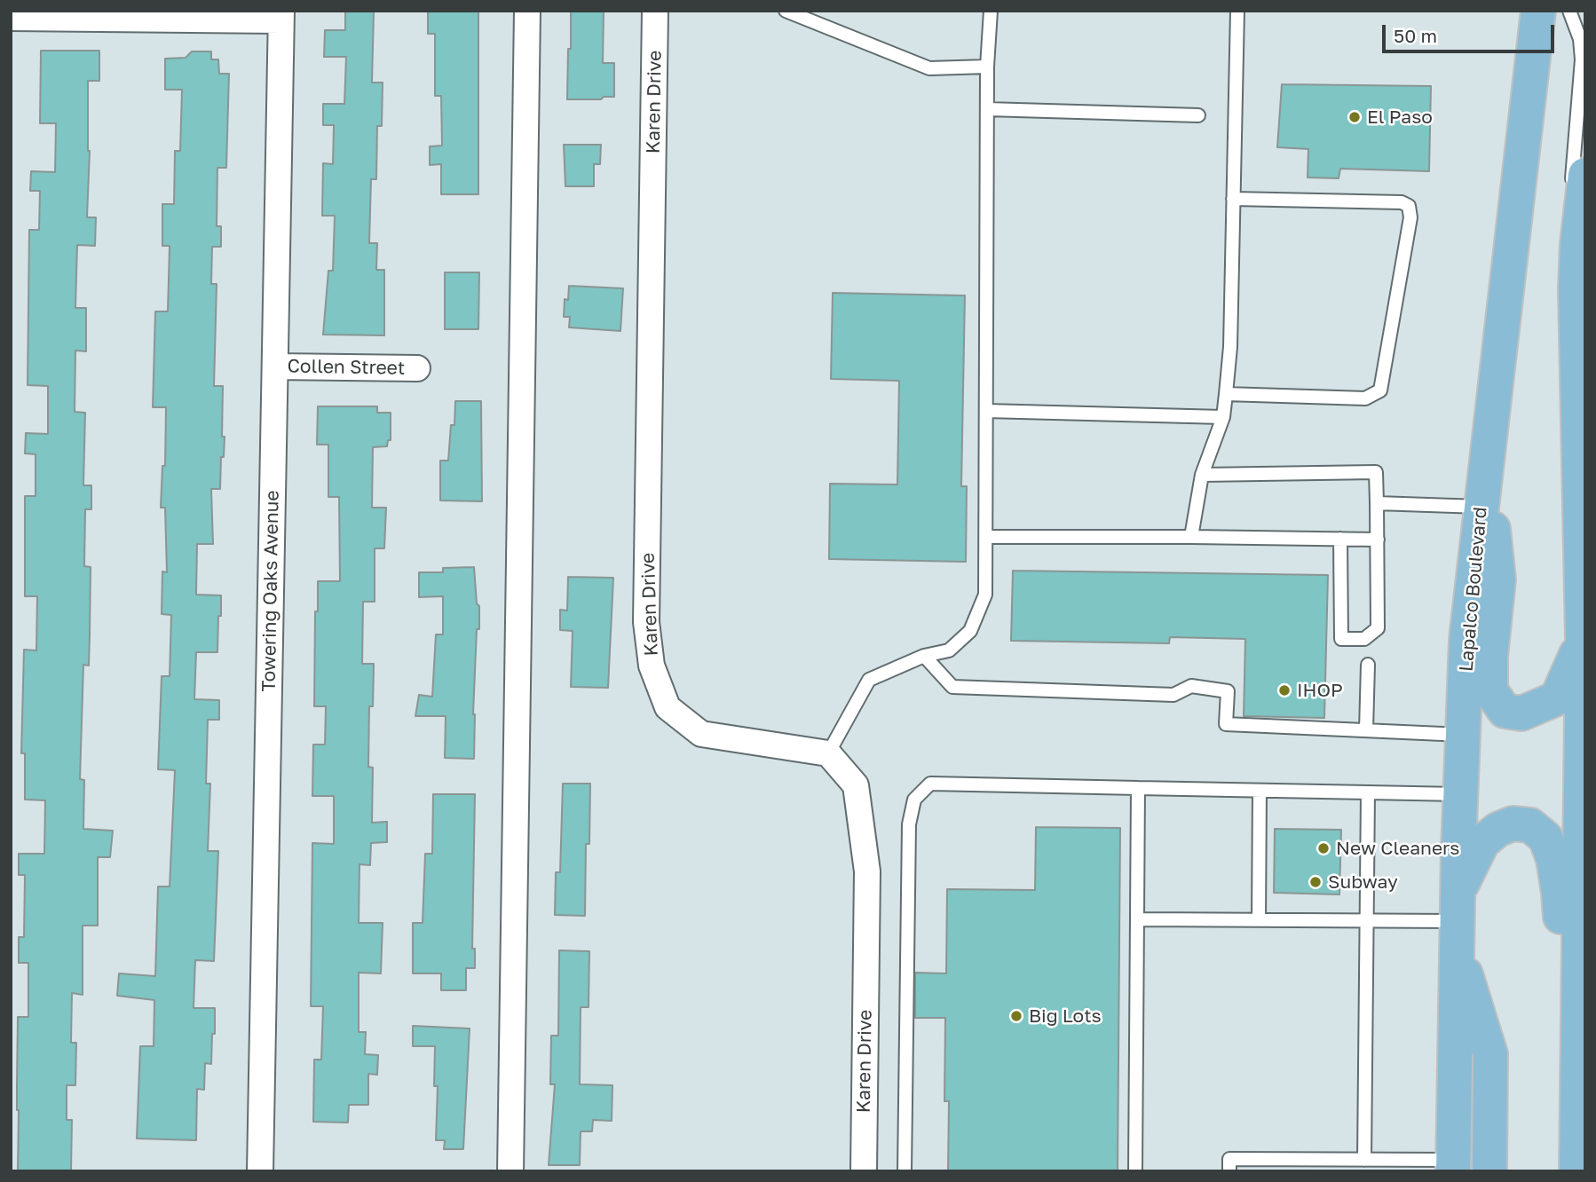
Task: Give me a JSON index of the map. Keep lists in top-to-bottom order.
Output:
{
  "streets": {
    "main road": ["Lapalco Boulevard"],
    "street": ["Karen Drive", "Collen Street", "Towering Oaks Avenue"]
  },
  "crossings": [
    ["Collen Street", "Towering Oaks Avenue"]
  ],
  "places": [
    "El Paso",
    "IHOP",
    "New Cleaners",
    "Subway",
    "Big Lots"
  ],
  "scale_bar": "50 m"
}
